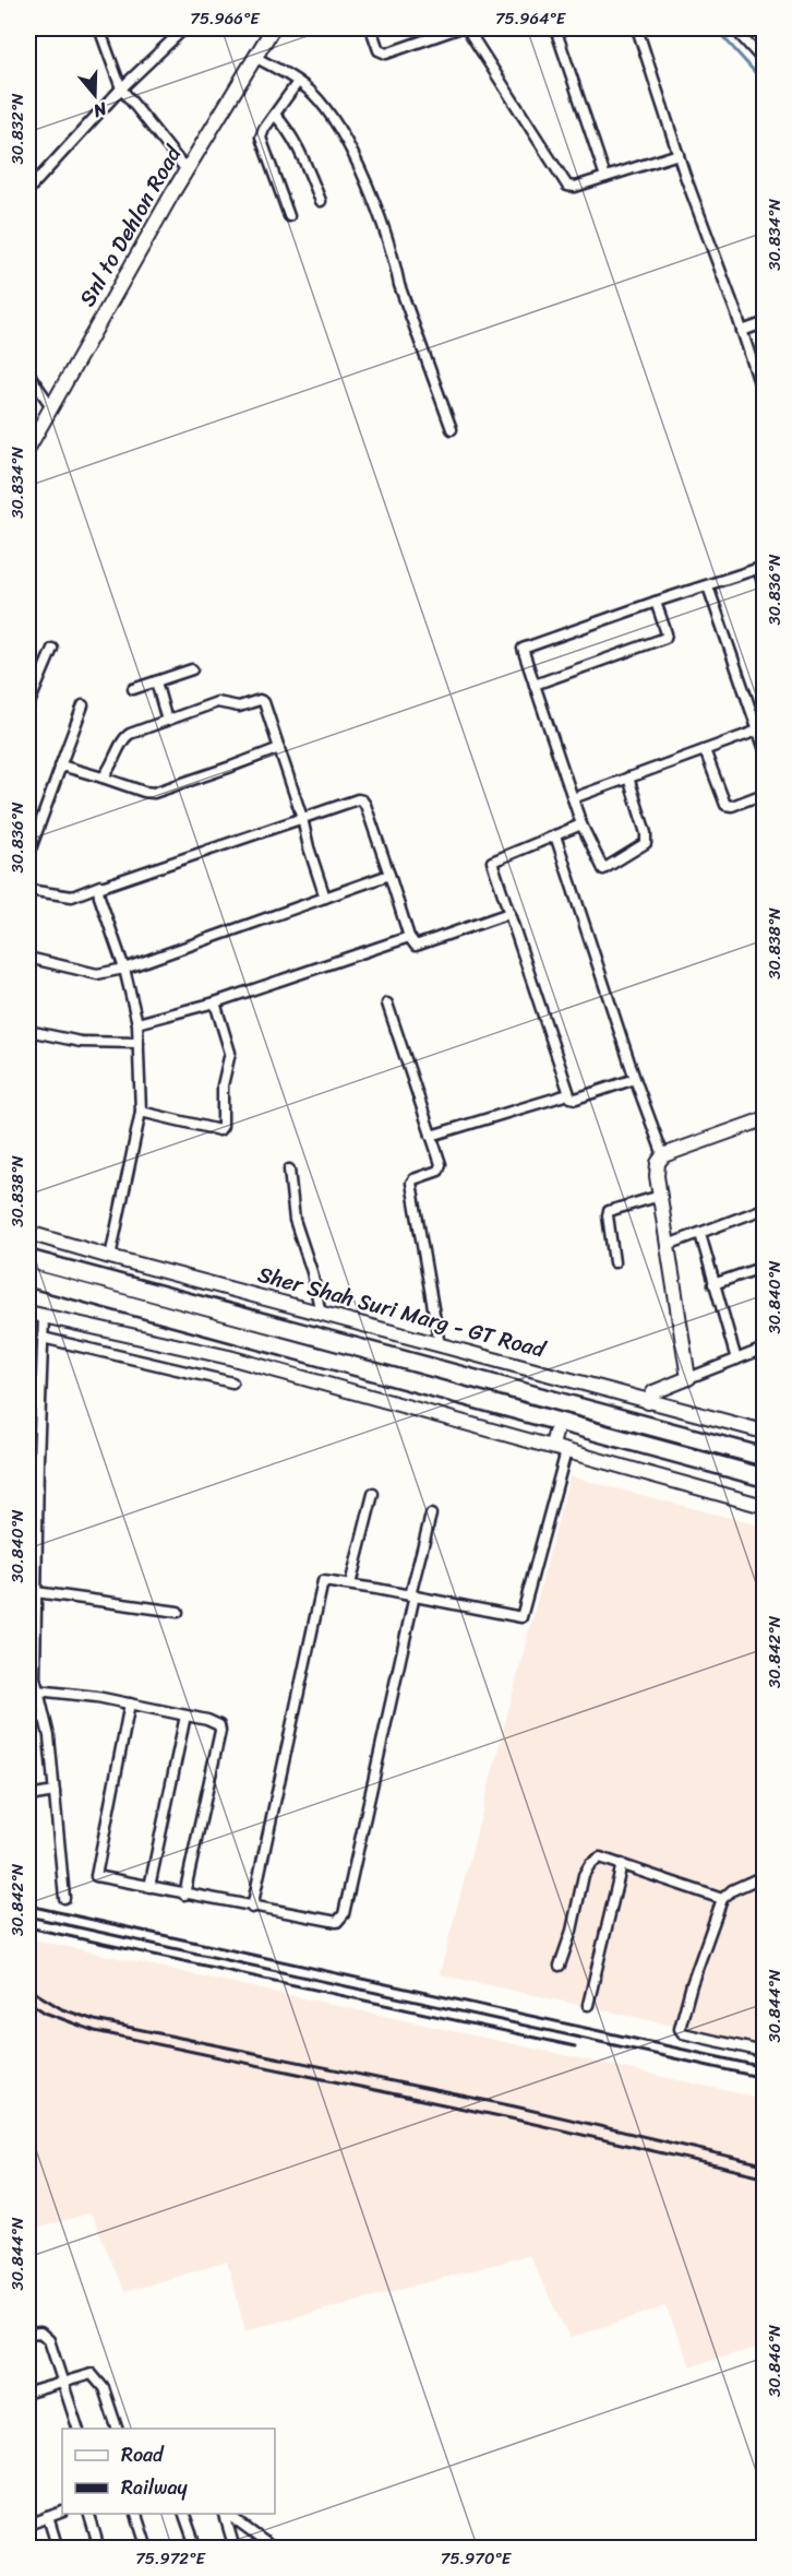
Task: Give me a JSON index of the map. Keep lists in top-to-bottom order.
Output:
{
  "streets": {
    "street": ["Snl to Dehlon Road", "Sher Shah Suri Marg - GT Road"]
  },
  "legend": ["Road", "Railway"],
  "north": "bottom",
  "coordinates": [
    "75.966°E",
    "75.964°E",
    "30.832°N",
    "30.834°N",
    "30.836°N",
    "30.838°N",
    "30.840°N",
    "30.842°N",
    "30.844°N",
    "30.846°N",
    "75.972°E",
    "75.970°E"
  ]
}
